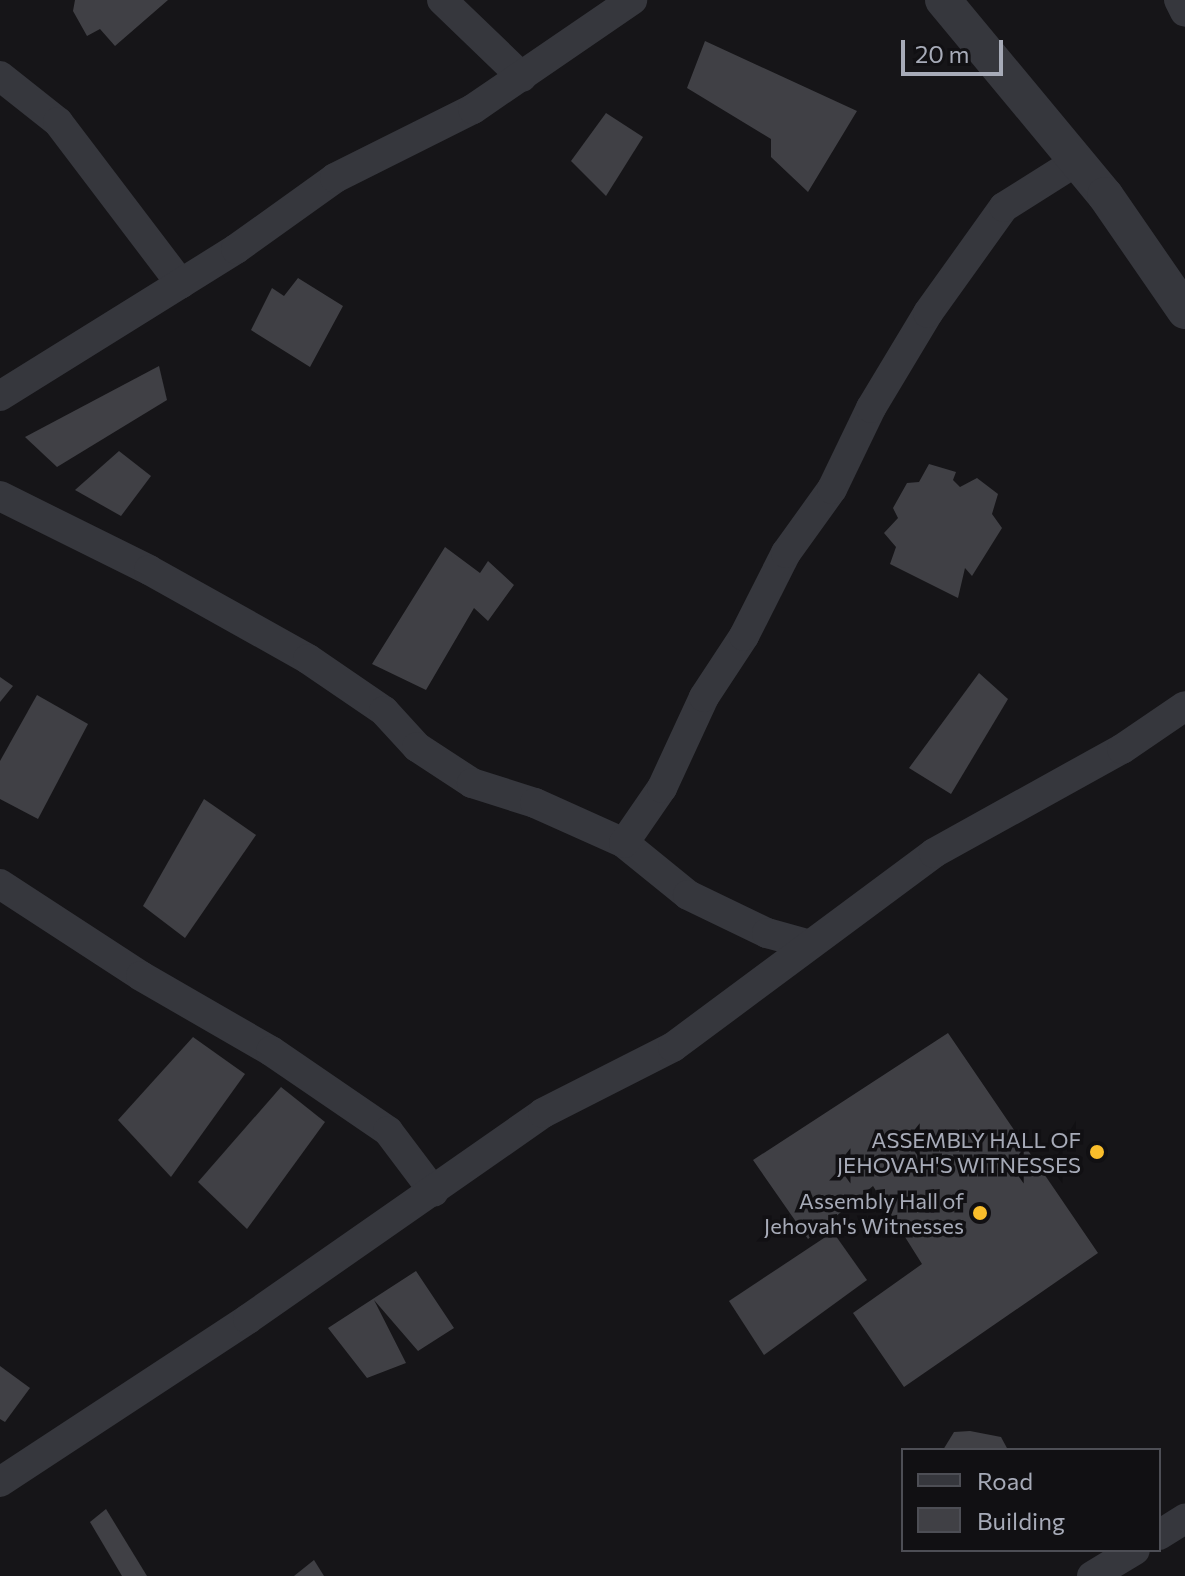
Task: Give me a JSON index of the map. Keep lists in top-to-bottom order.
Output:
{
  "places": ["ASSEMBLY HALL OF JEHOVAH'S WITNESSES", "Assembly Hall of Jehovah's Witnesses"],
  "legend": ["Road", "Building"],
  "scale_bar": "20 m"
}
